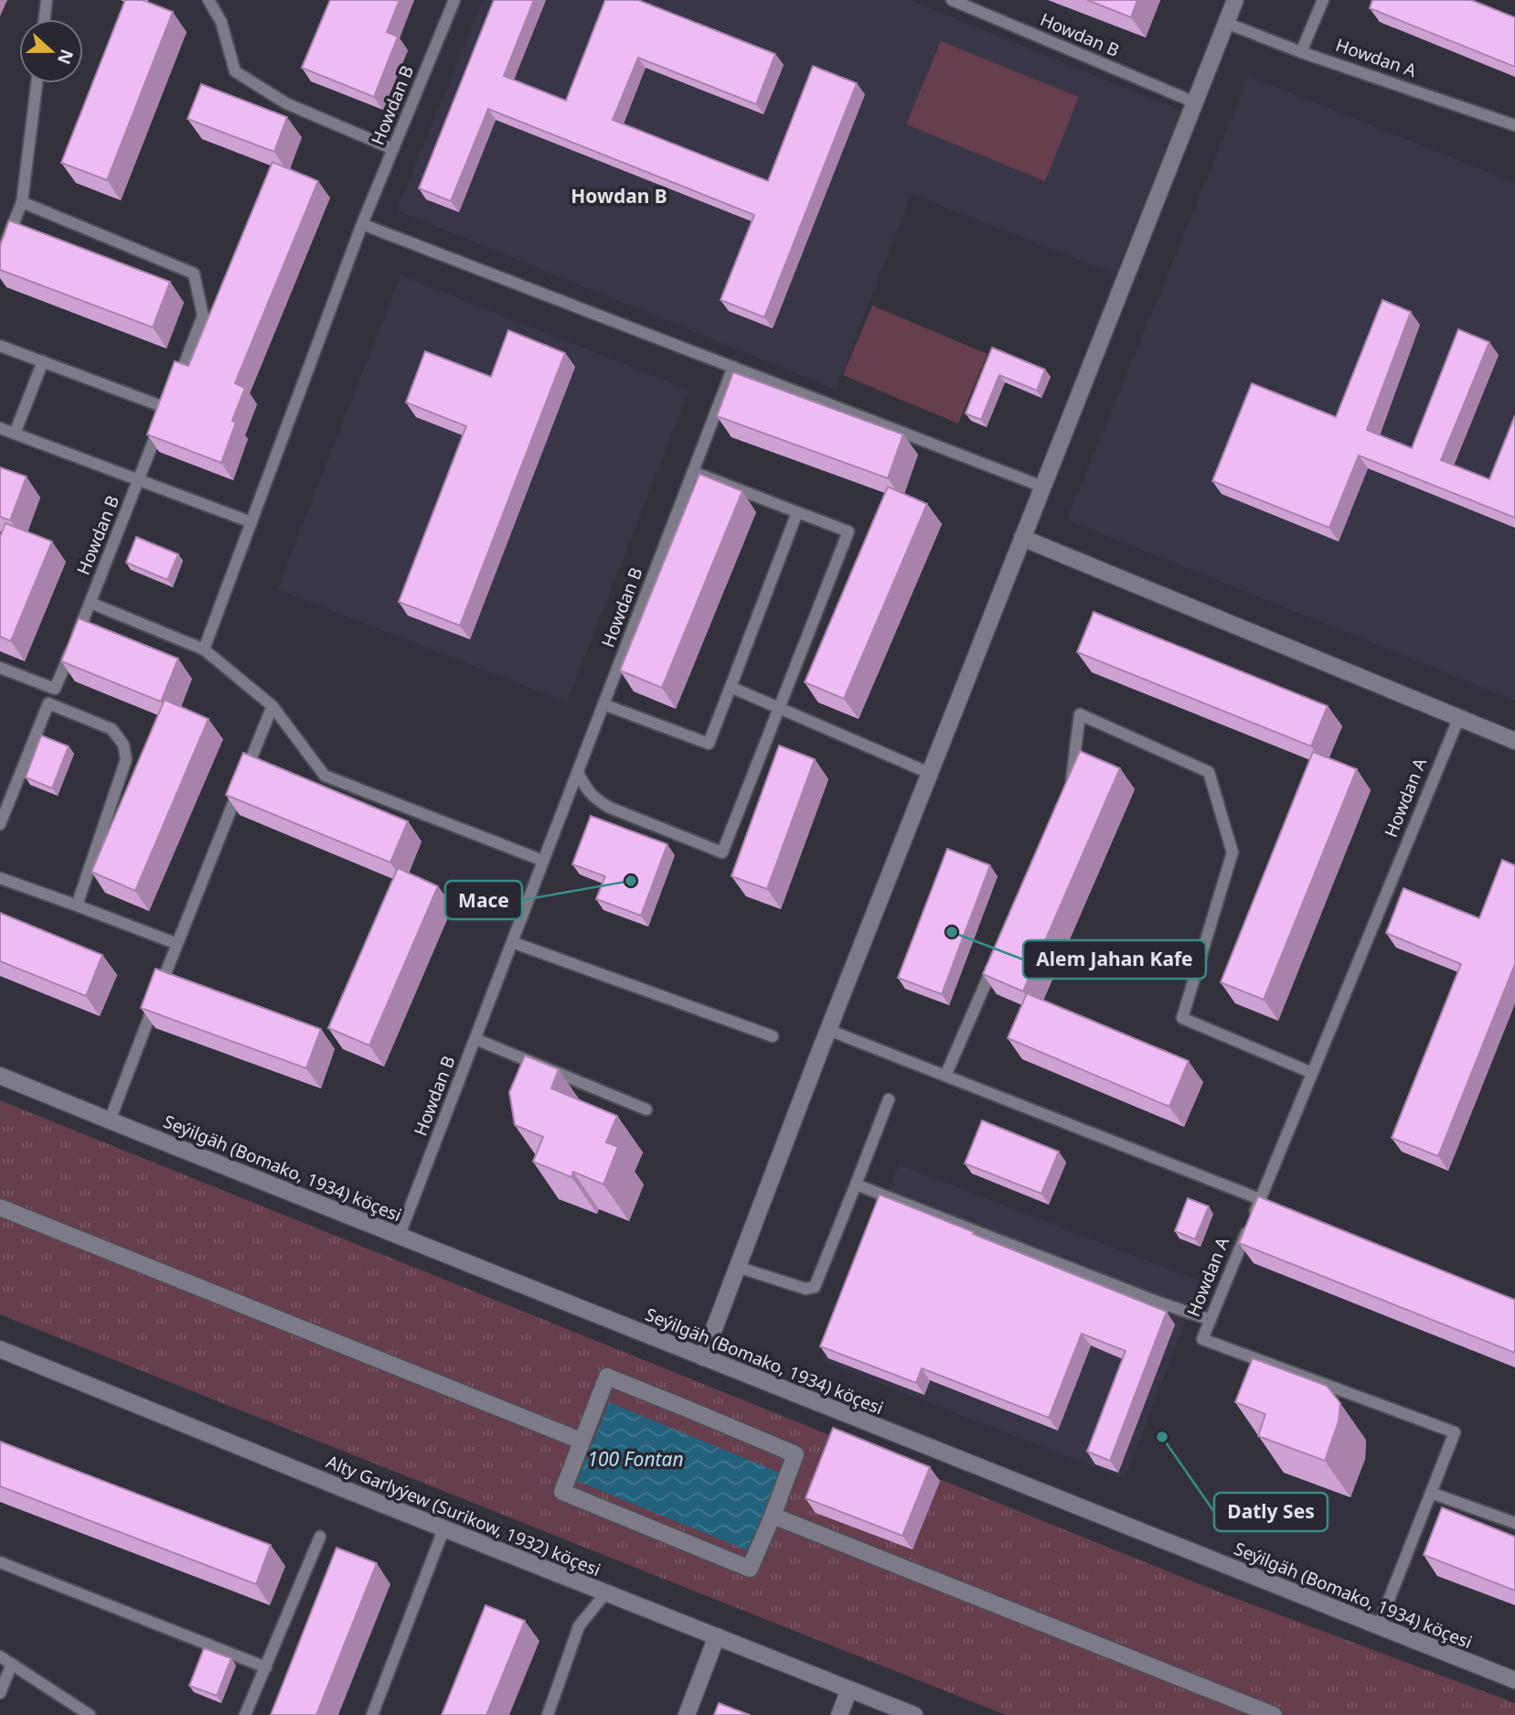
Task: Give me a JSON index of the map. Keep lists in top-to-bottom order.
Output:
{
  "streets": {
    "street": ["Seýilgäh (Bomako, 1934) köçesi", "Alty Garlyýew (Surikow, 1932) köçesi"],
    "lane": ["Howdan B", "Howdan A"]
  },
  "crossings": [
    ["Howdan B", "Seýilgäh (Bomako, 1934) köçesi"],
    ["Howdan A", "Seýilgäh (Bomako, 1934) köçesi"]
  ],
  "districts": ["Howdan B"],
  "water": ["100 Fontan"],
  "places": ["Mace", "Alem Jahan Kafe", "Datly Ses"],
  "north": "right"
}
